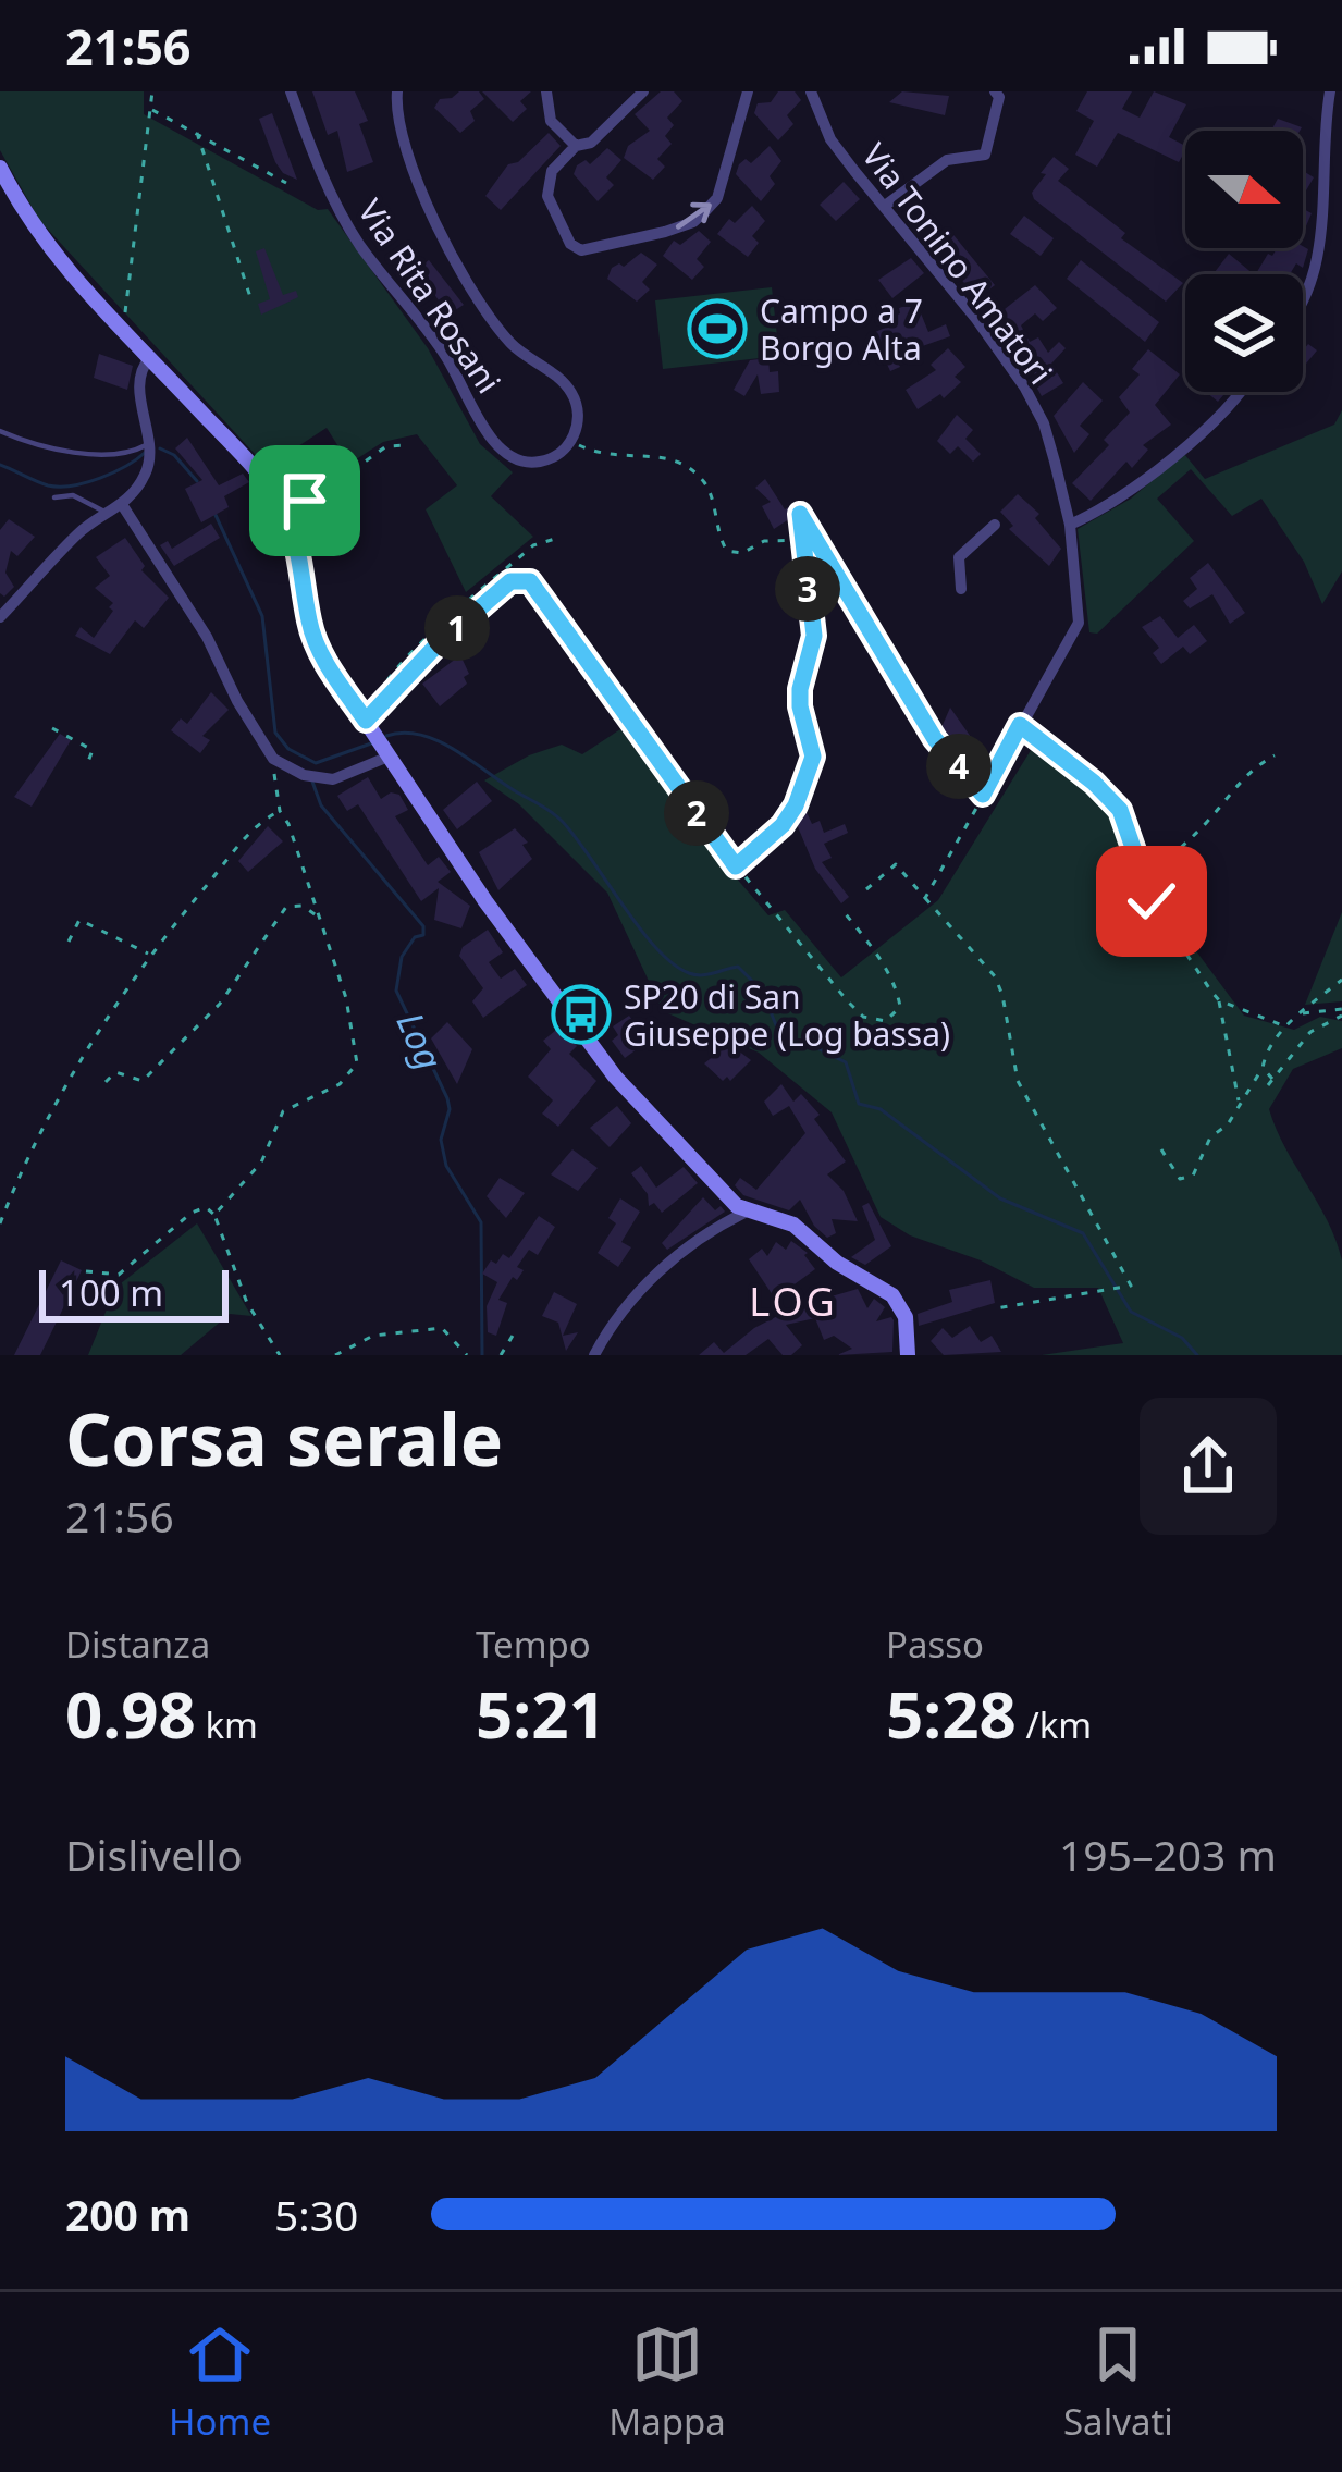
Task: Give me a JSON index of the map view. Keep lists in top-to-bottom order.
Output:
{
  "streets": {
    "street": ["Via Tonino Amatori", "Via Rita Rosani"]
  },
  "districts": ["LOG"],
  "water": ["Log"],
  "places": {
    "sports": ["Campo a 7 Borgo Alta"],
    "bus stop": ["SP20 di San Giuseppe (Log bassa)"]
  },
  "scale_bar": "100 m",
  "north": "right",
  "page": {
    "status": "21:56",
    "pins": [
      "3",
      "1",
      "4",
      "2"
    ],
    "scale": "100 m",
    "heading": ["Corsa serale", "21:56"],
    "stats": [
      ["Distanza", "0.98 km"],
      ["Tempo", "5:21"],
      ["Passo", "5:28 /km"]
    ],
    "chart": ["Dislivello", "195–203 m"],
    "list": [
      {
        "name": "200 m",
        "note": "5:30"
      }
    ],
    "tabs": ["Home", "Mappa", "Salvati"]
  }
}
